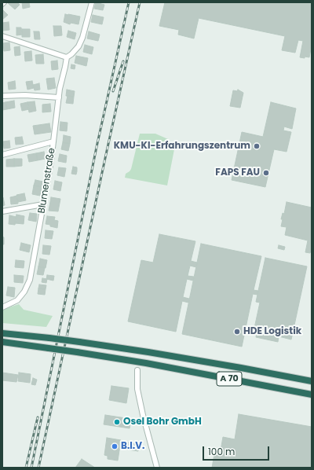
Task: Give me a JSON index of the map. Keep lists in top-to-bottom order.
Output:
{
  "streets": {
    "highway": ["A 70"],
    "street": ["Blumenstraße"]
  },
  "places": [
    "KMU-KI-Erfahrungszentrum",
    "FAPS FAU",
    "HDE Logistik",
    "Osel Bohr GmbH",
    "B.I.V."
  ],
  "scale_bar": "100 m"
}
